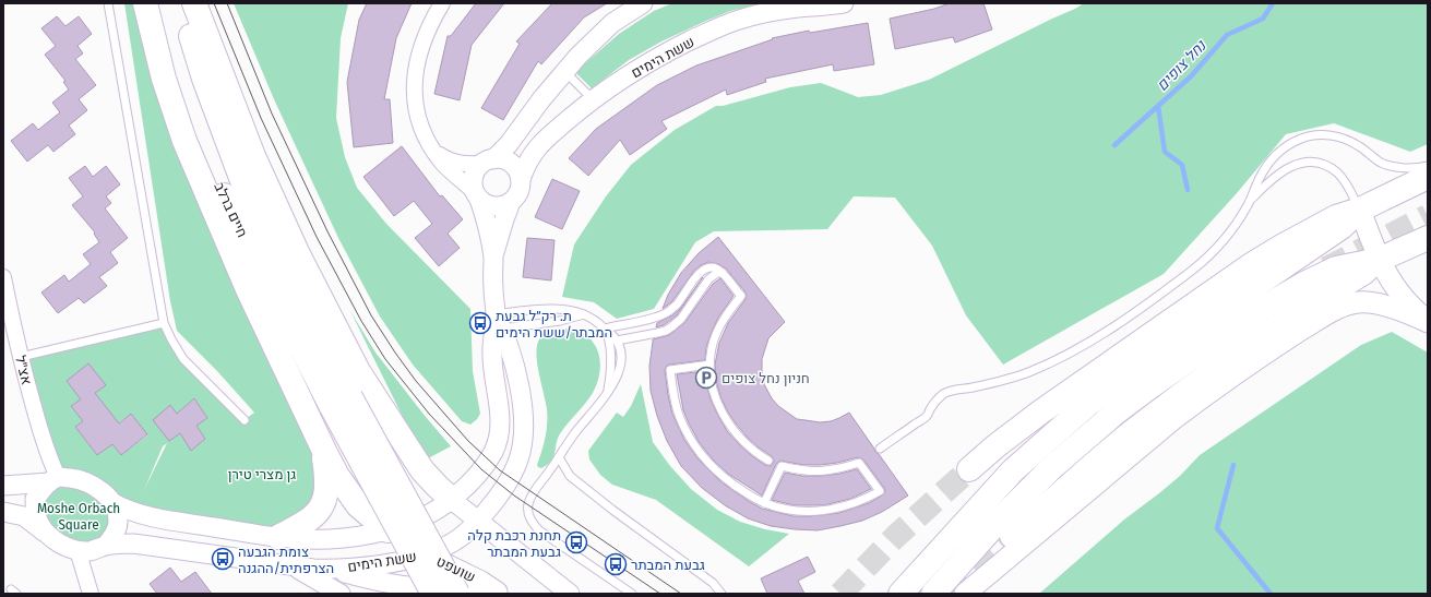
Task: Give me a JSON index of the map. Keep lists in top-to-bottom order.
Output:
{
  "streets": {
    "highway": ["חיים ברלב"],
    "street": ["ששת הימים", "אצ\"ל", "שועפט"]
  },
  "crossings": [
    ["ששת הימים", "אצ\"ל"],
    ["ששת הימים", "שועפט"]
  ],
  "water": ["נחל צופים"],
  "parks": ["גן מצרי טירן", "Moshe Orbach Square"],
  "places": {
    "bus stop": [
      "ת. רק״ל גבעת המבתר/ששת הימים",
      "תחנת רכבת קלה גבעת המבתר",
      "צומת הגבעה הצרפתית/ההגנה",
      "גבעת המבתר"
    ],
    "parking": ["חניון נחל צופים"]
  }
}
